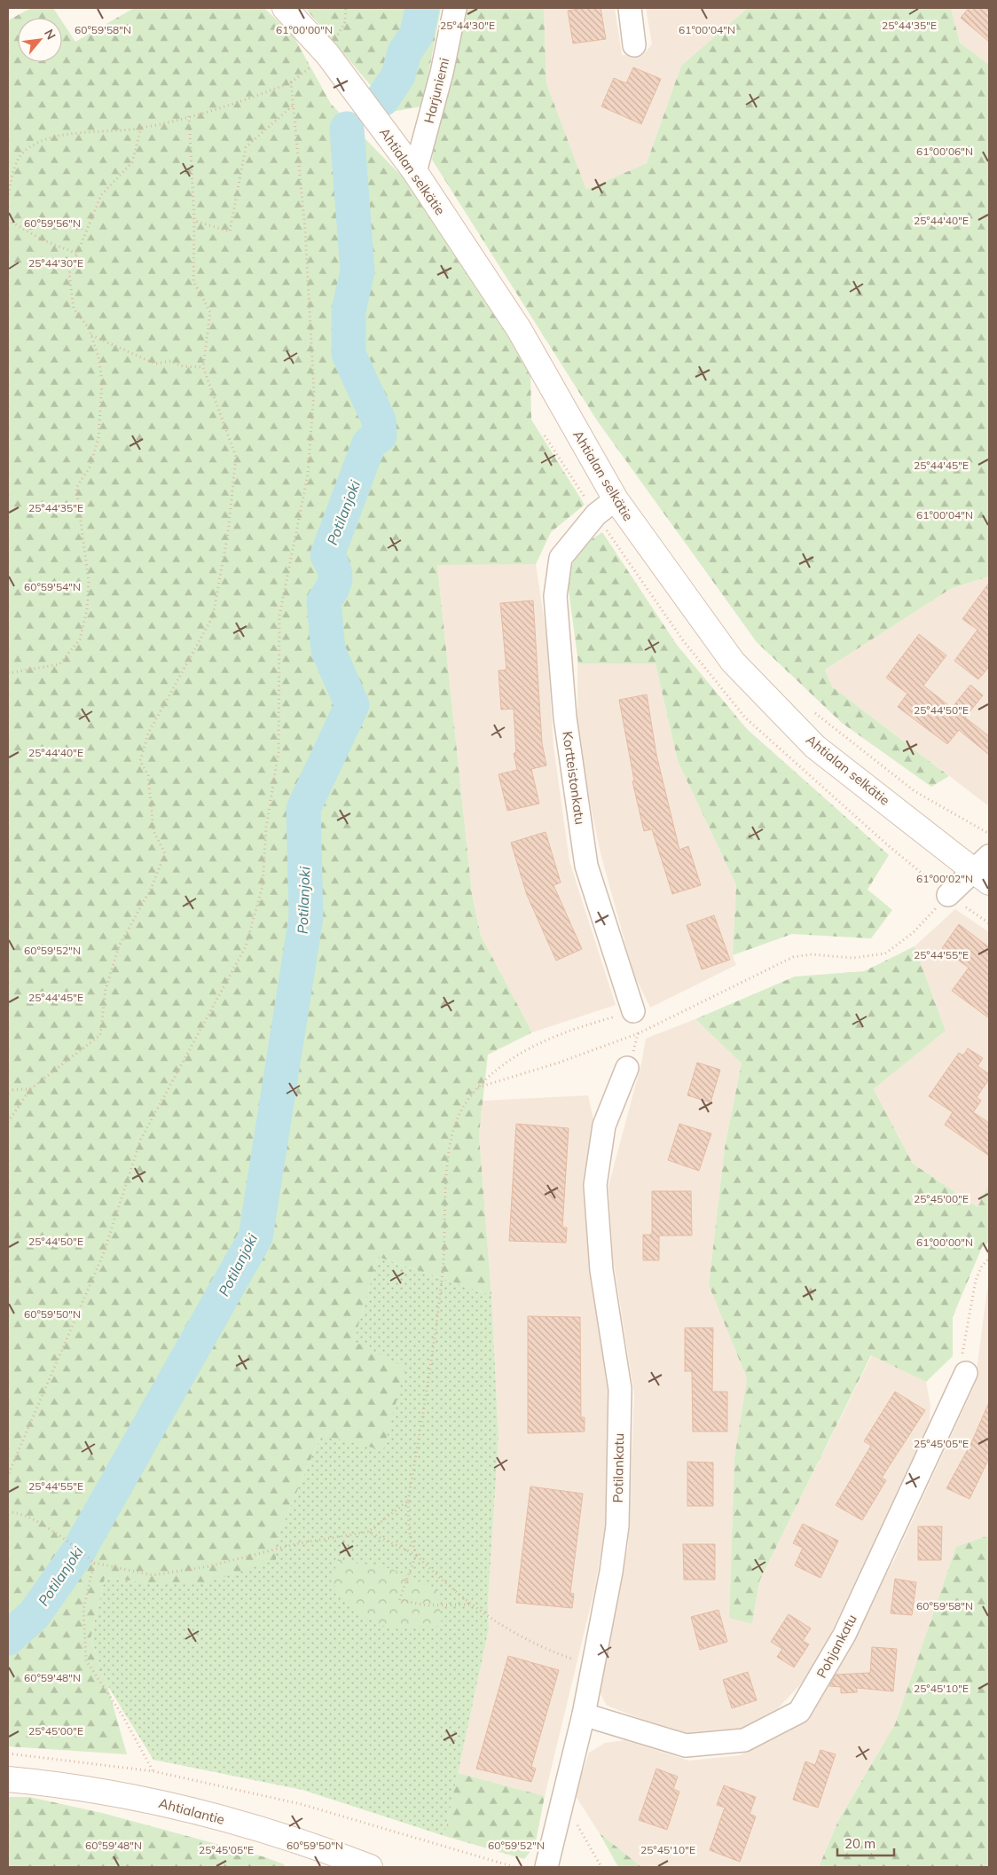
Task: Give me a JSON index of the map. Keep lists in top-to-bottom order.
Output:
{
  "streets": {
    "street": [
      "Harjuniemi",
      "Ahtialan selkätie",
      "Kortteistonkatu",
      "Potilankatu",
      "Pohjankatu",
      "Ahtialantie"
    ]
  },
  "crossings": [
    ["Harjuniemi", "Ahtialan selkätie"],
    ["Ahtialan selkätie", "Kortteistonkatu"],
    ["Potilankatu", "Pohjankatu"]
  ],
  "water": ["Potilanjoki"],
  "scale_bar": "20 m",
  "north": "top right",
  "coordinates": [
    "25°44'30\"E",
    "25°44'35\"E",
    "60°59'58\"N",
    "61°00'00\"N",
    "61°00'04\"N",
    "61°00'06\"N",
    "25°44'40\"E",
    "60°59'56\"N",
    "25°44'45\"E",
    "60°59'54\"N",
    "25°44'50\"E",
    "61°00'02\"N",
    "60°59'52\"N",
    "25°44'55\"E",
    "25°45'00\"E",
    "60°59'50\"N",
    "25°45'05\"E",
    "60°59'48\"N",
    "25°45'10\"E"
  ]
}
